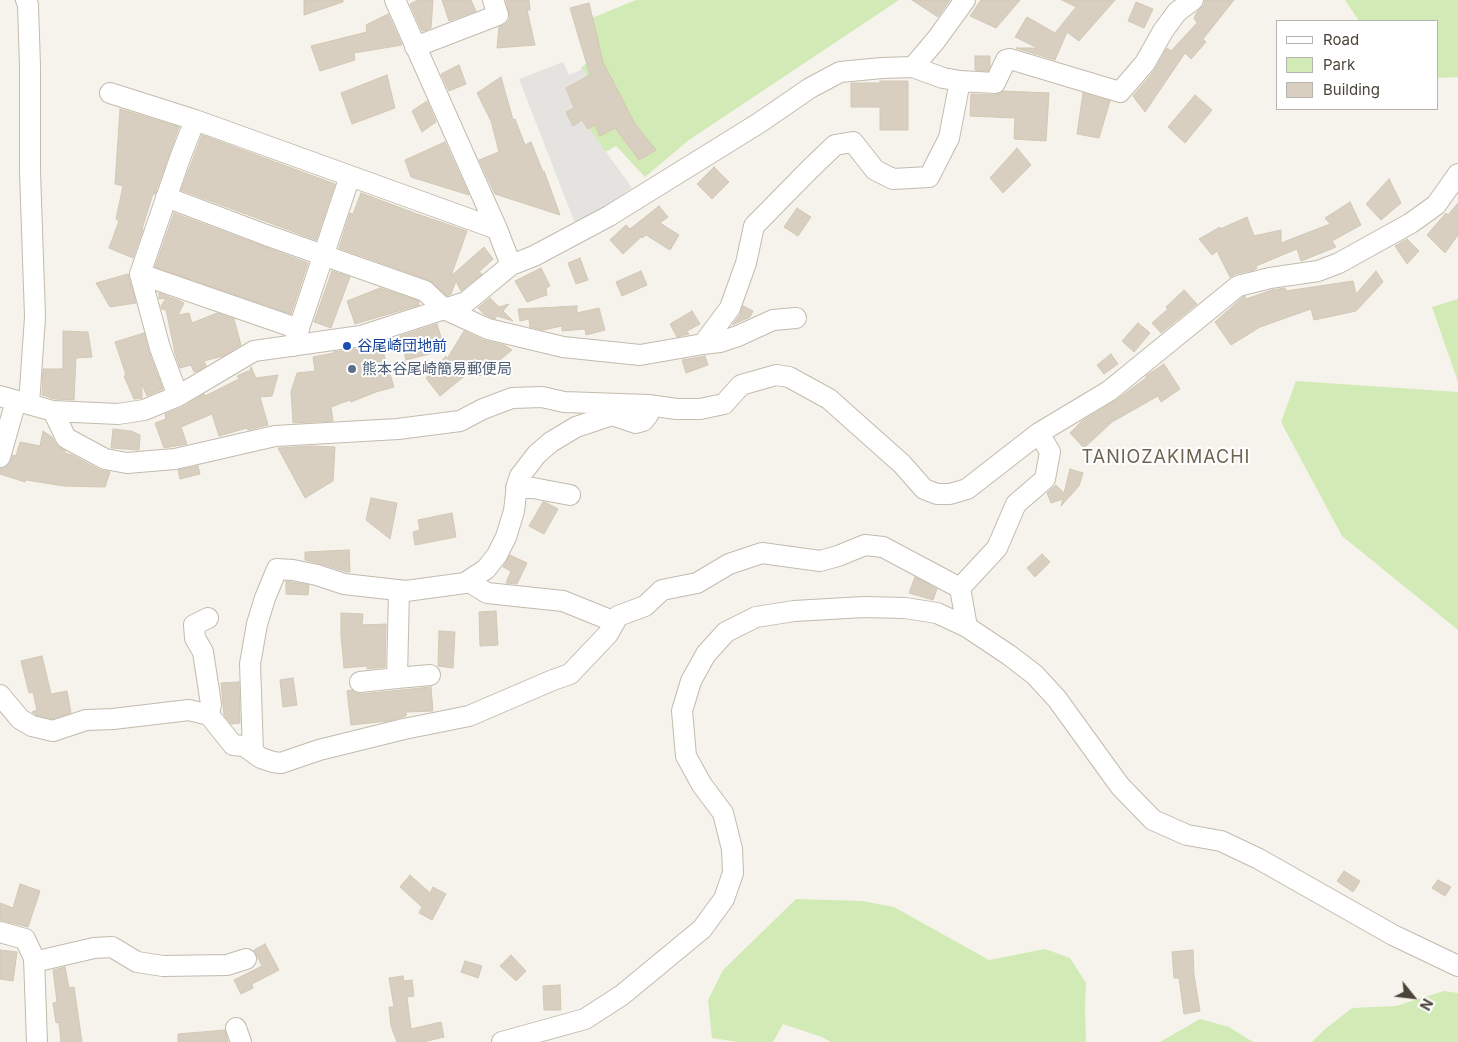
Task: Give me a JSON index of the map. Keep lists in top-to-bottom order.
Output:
{
  "districts": ["TANIOZAKIMACHI"],
  "places": ["谷尾崎団地前", "熊本谷尾崎簡易郵便局"],
  "legend": ["Road", "Park", "Building"],
  "north": "bottom right"
}
